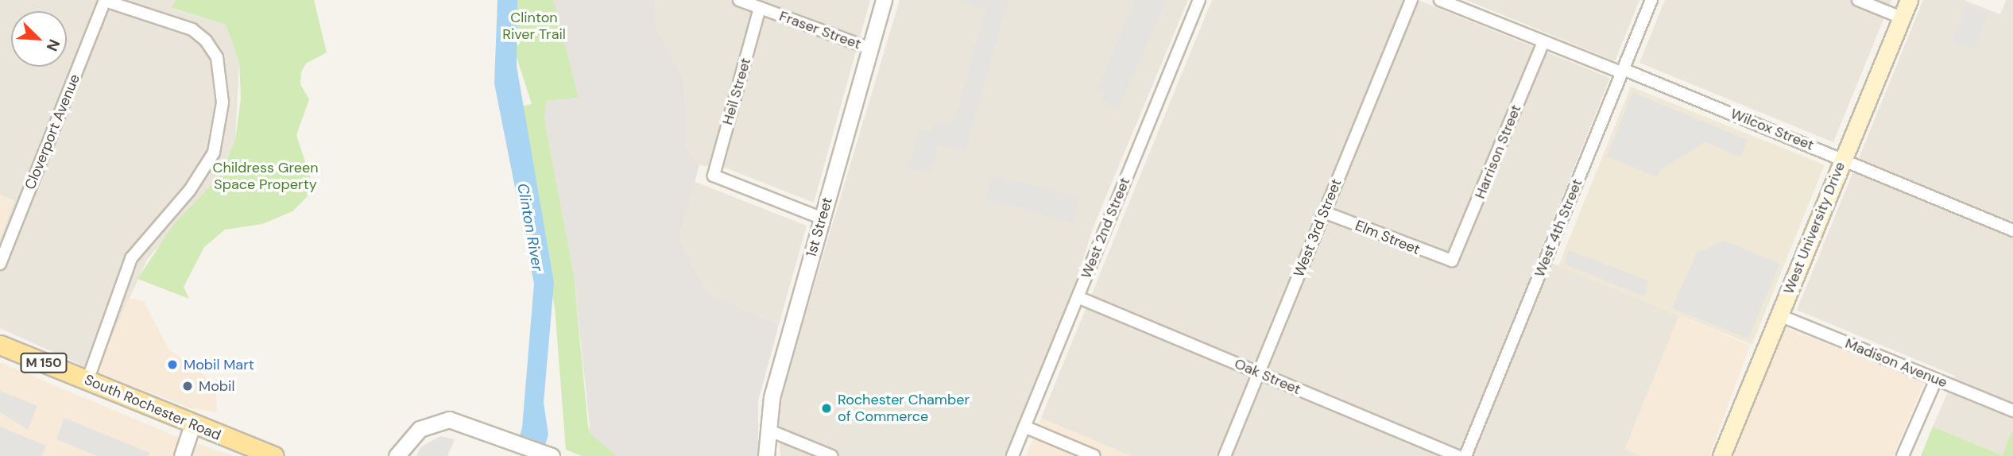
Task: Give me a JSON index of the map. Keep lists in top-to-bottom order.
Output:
{
  "streets": {
    "main road": ["West University Drive", "M 150", "South Rochester Road"],
    "street": [
      "Fraser Street",
      "Heil Street",
      "Wilcox Street",
      "Cloverport Avenue",
      "Harrison Street",
      "1st Street",
      "West 2nd Street",
      "West 3rd Street",
      "West 4th Street",
      "Elm Street",
      "Madison Avenue",
      "Oak Street"
    ]
  },
  "crossings": [
    ["Fraser Street", "Heil Street"],
    ["Fraser Street", "1st Street"],
    ["Heil Street", "1st Street"],
    ["Wilcox Street", "Harrison Street"],
    ["Wilcox Street", "West 4th Street"],
    ["Wilcox Street", "West University Drive"],
    ["Harrison Street", "Elm Street"],
    ["West 2nd Street", "Oak Street"],
    ["West 3rd Street", "Elm Street"],
    ["West 3rd Street", "Oak Street"],
    ["West University Drive", "Madison Avenue"]
  ],
  "water": ["Clinton River"],
  "parks": ["Clinton River Trail", "Childress Green Space Property"],
  "places": ["Mobil Mart", "Mobil", "Rochester Chamber of Commerce"],
  "north": "bottom right"
}
